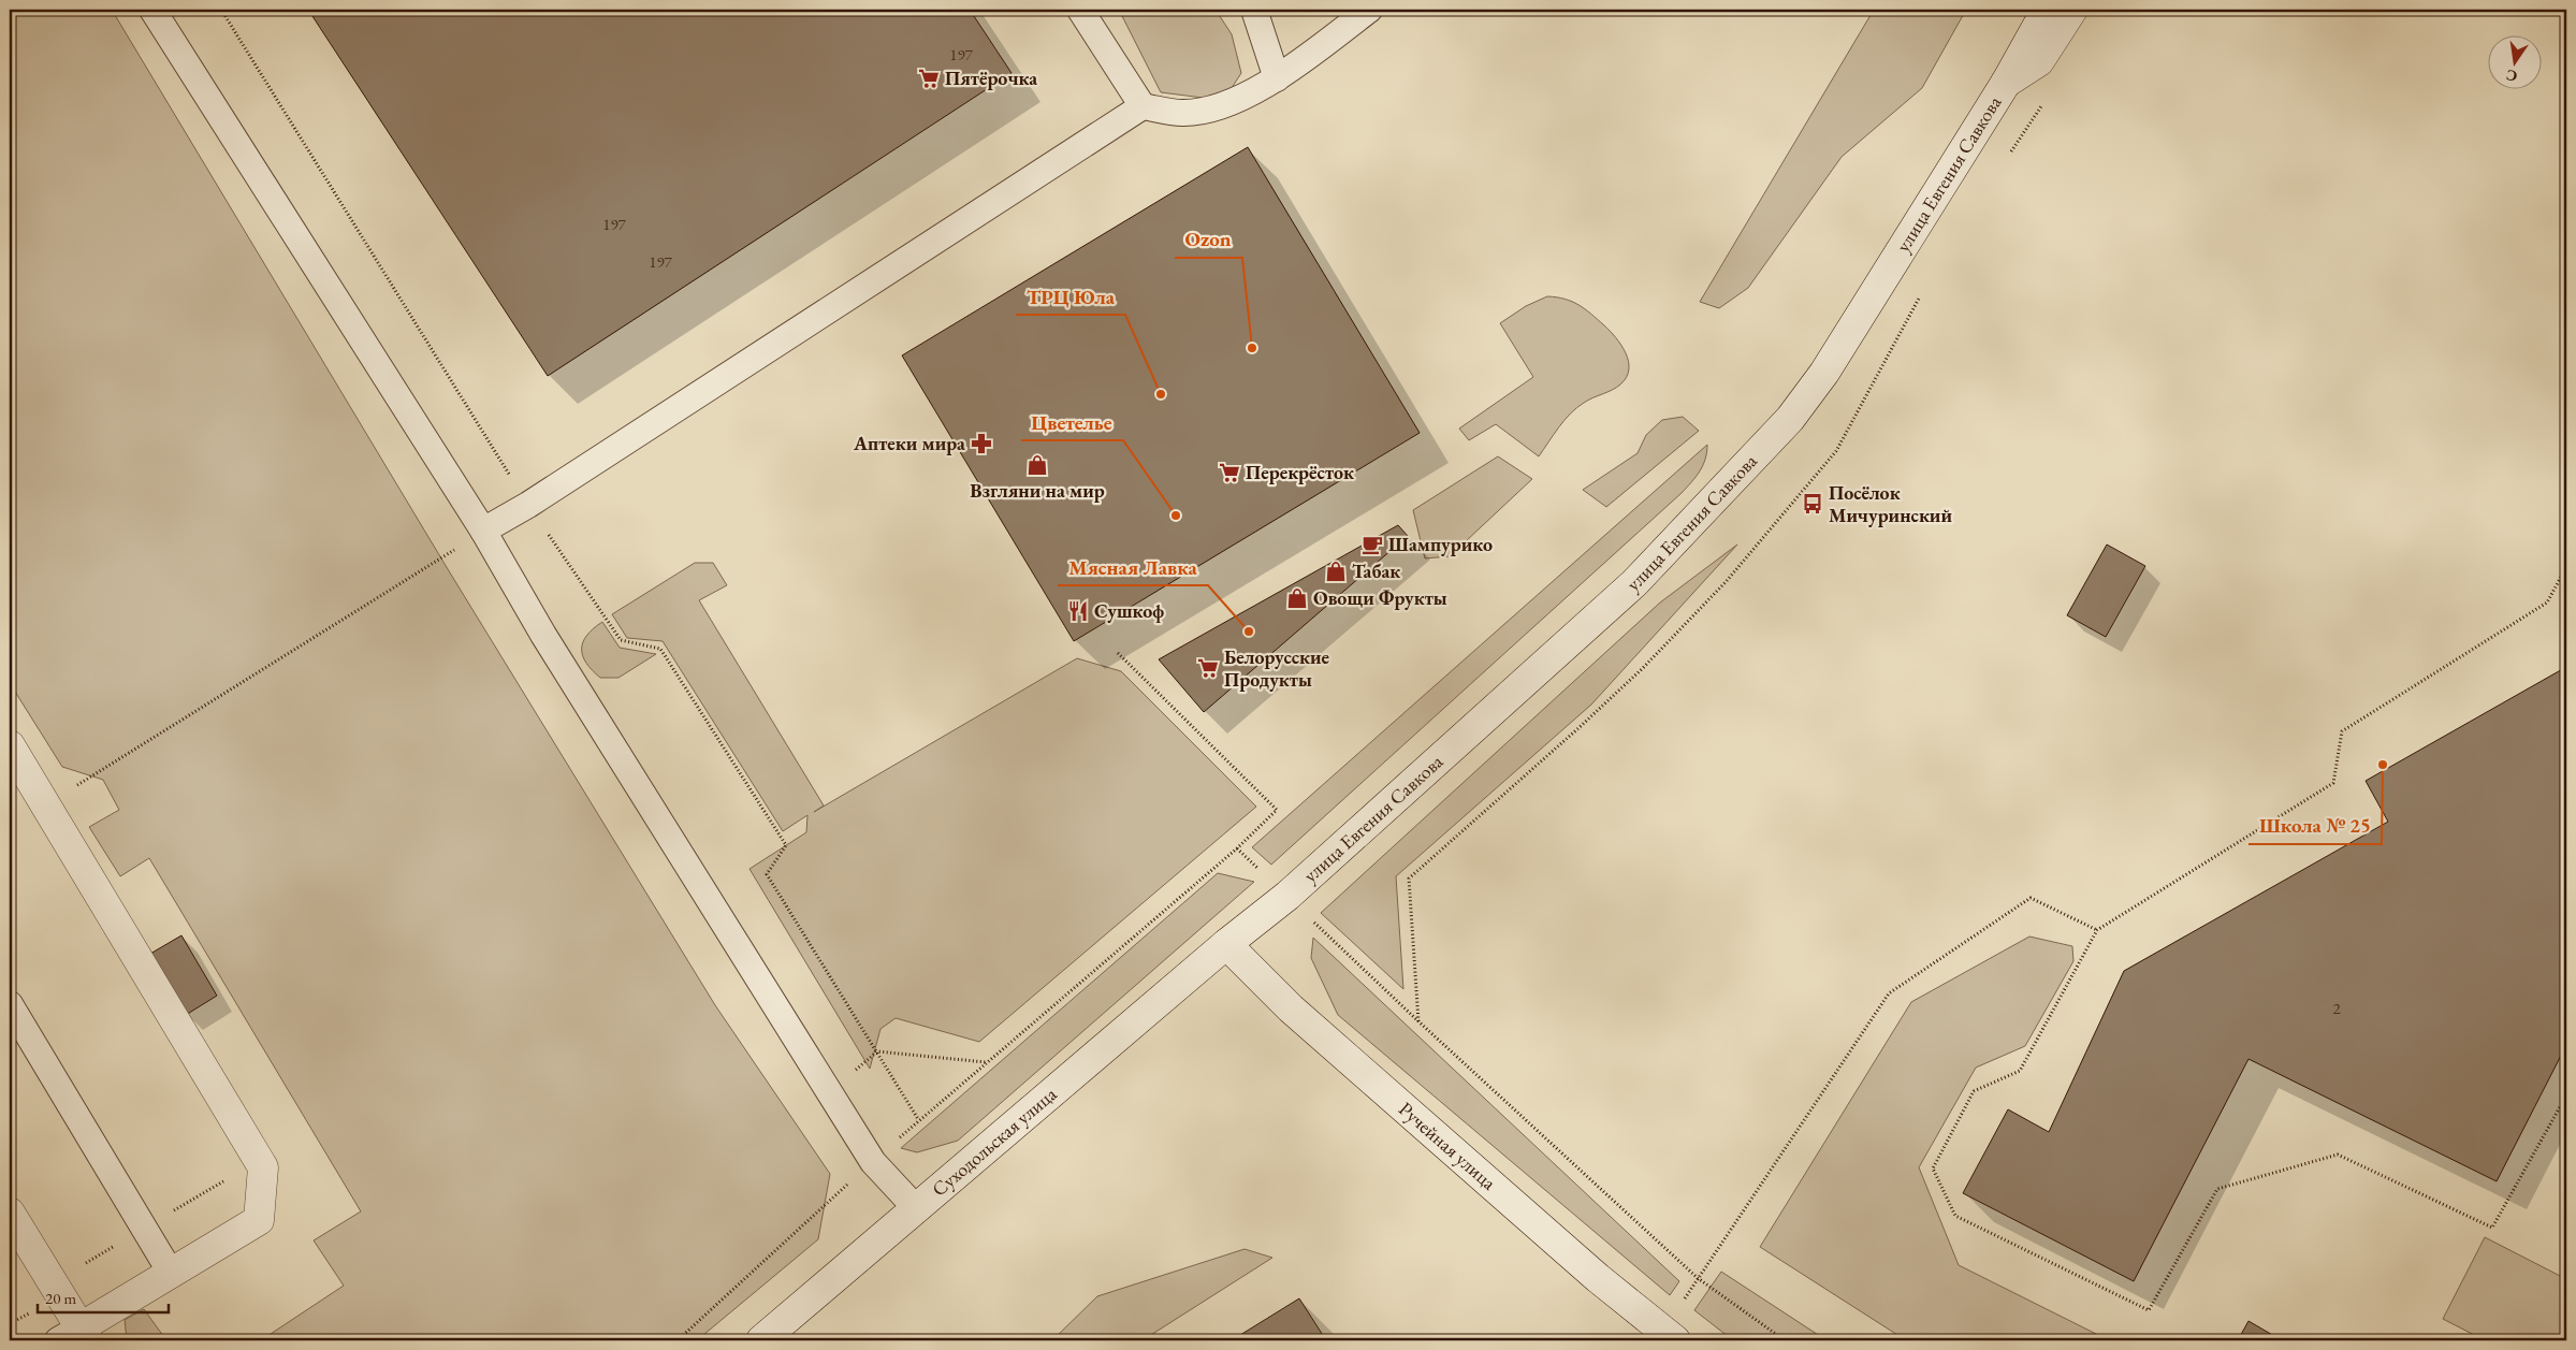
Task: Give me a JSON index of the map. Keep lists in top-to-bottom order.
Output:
{
  "streets": {
    "main road": ["улица Евгения Савкова", "Суходольская улица", "Ручейная улица"]
  },
  "crossings": [
    ["улица Евгения Савкова", "Суходольская улица"],
    ["улица Евгения Савкова", "Ручейная улица"],
    ["Суходольская улица", "Ручейная улица"]
  ],
  "places": {
    "supermarket": ["Пятёрочка", "Перекрёсток", "Белорусские Продукты"],
    "other": [
      "Ozon",
      "ТРЦ Юла",
      "Цветелье",
      "Мясная Лавка",
      "Школа № 25"
    ],
    "pharmacy": ["Аптеки мира"],
    "shop": ["Взгляни на мир", "Табак", "Овощи Фрукты"],
    "bus stop": ["Посёлок Мичуринский"],
    "cafe": ["Шампурико"],
    "restaurant": ["Сушкоф"]
  },
  "house_numbers": [
    "197",
    "197",
    "197",
    "2"
  ],
  "scale_bar": "20 m",
  "north": "bottom"
}
